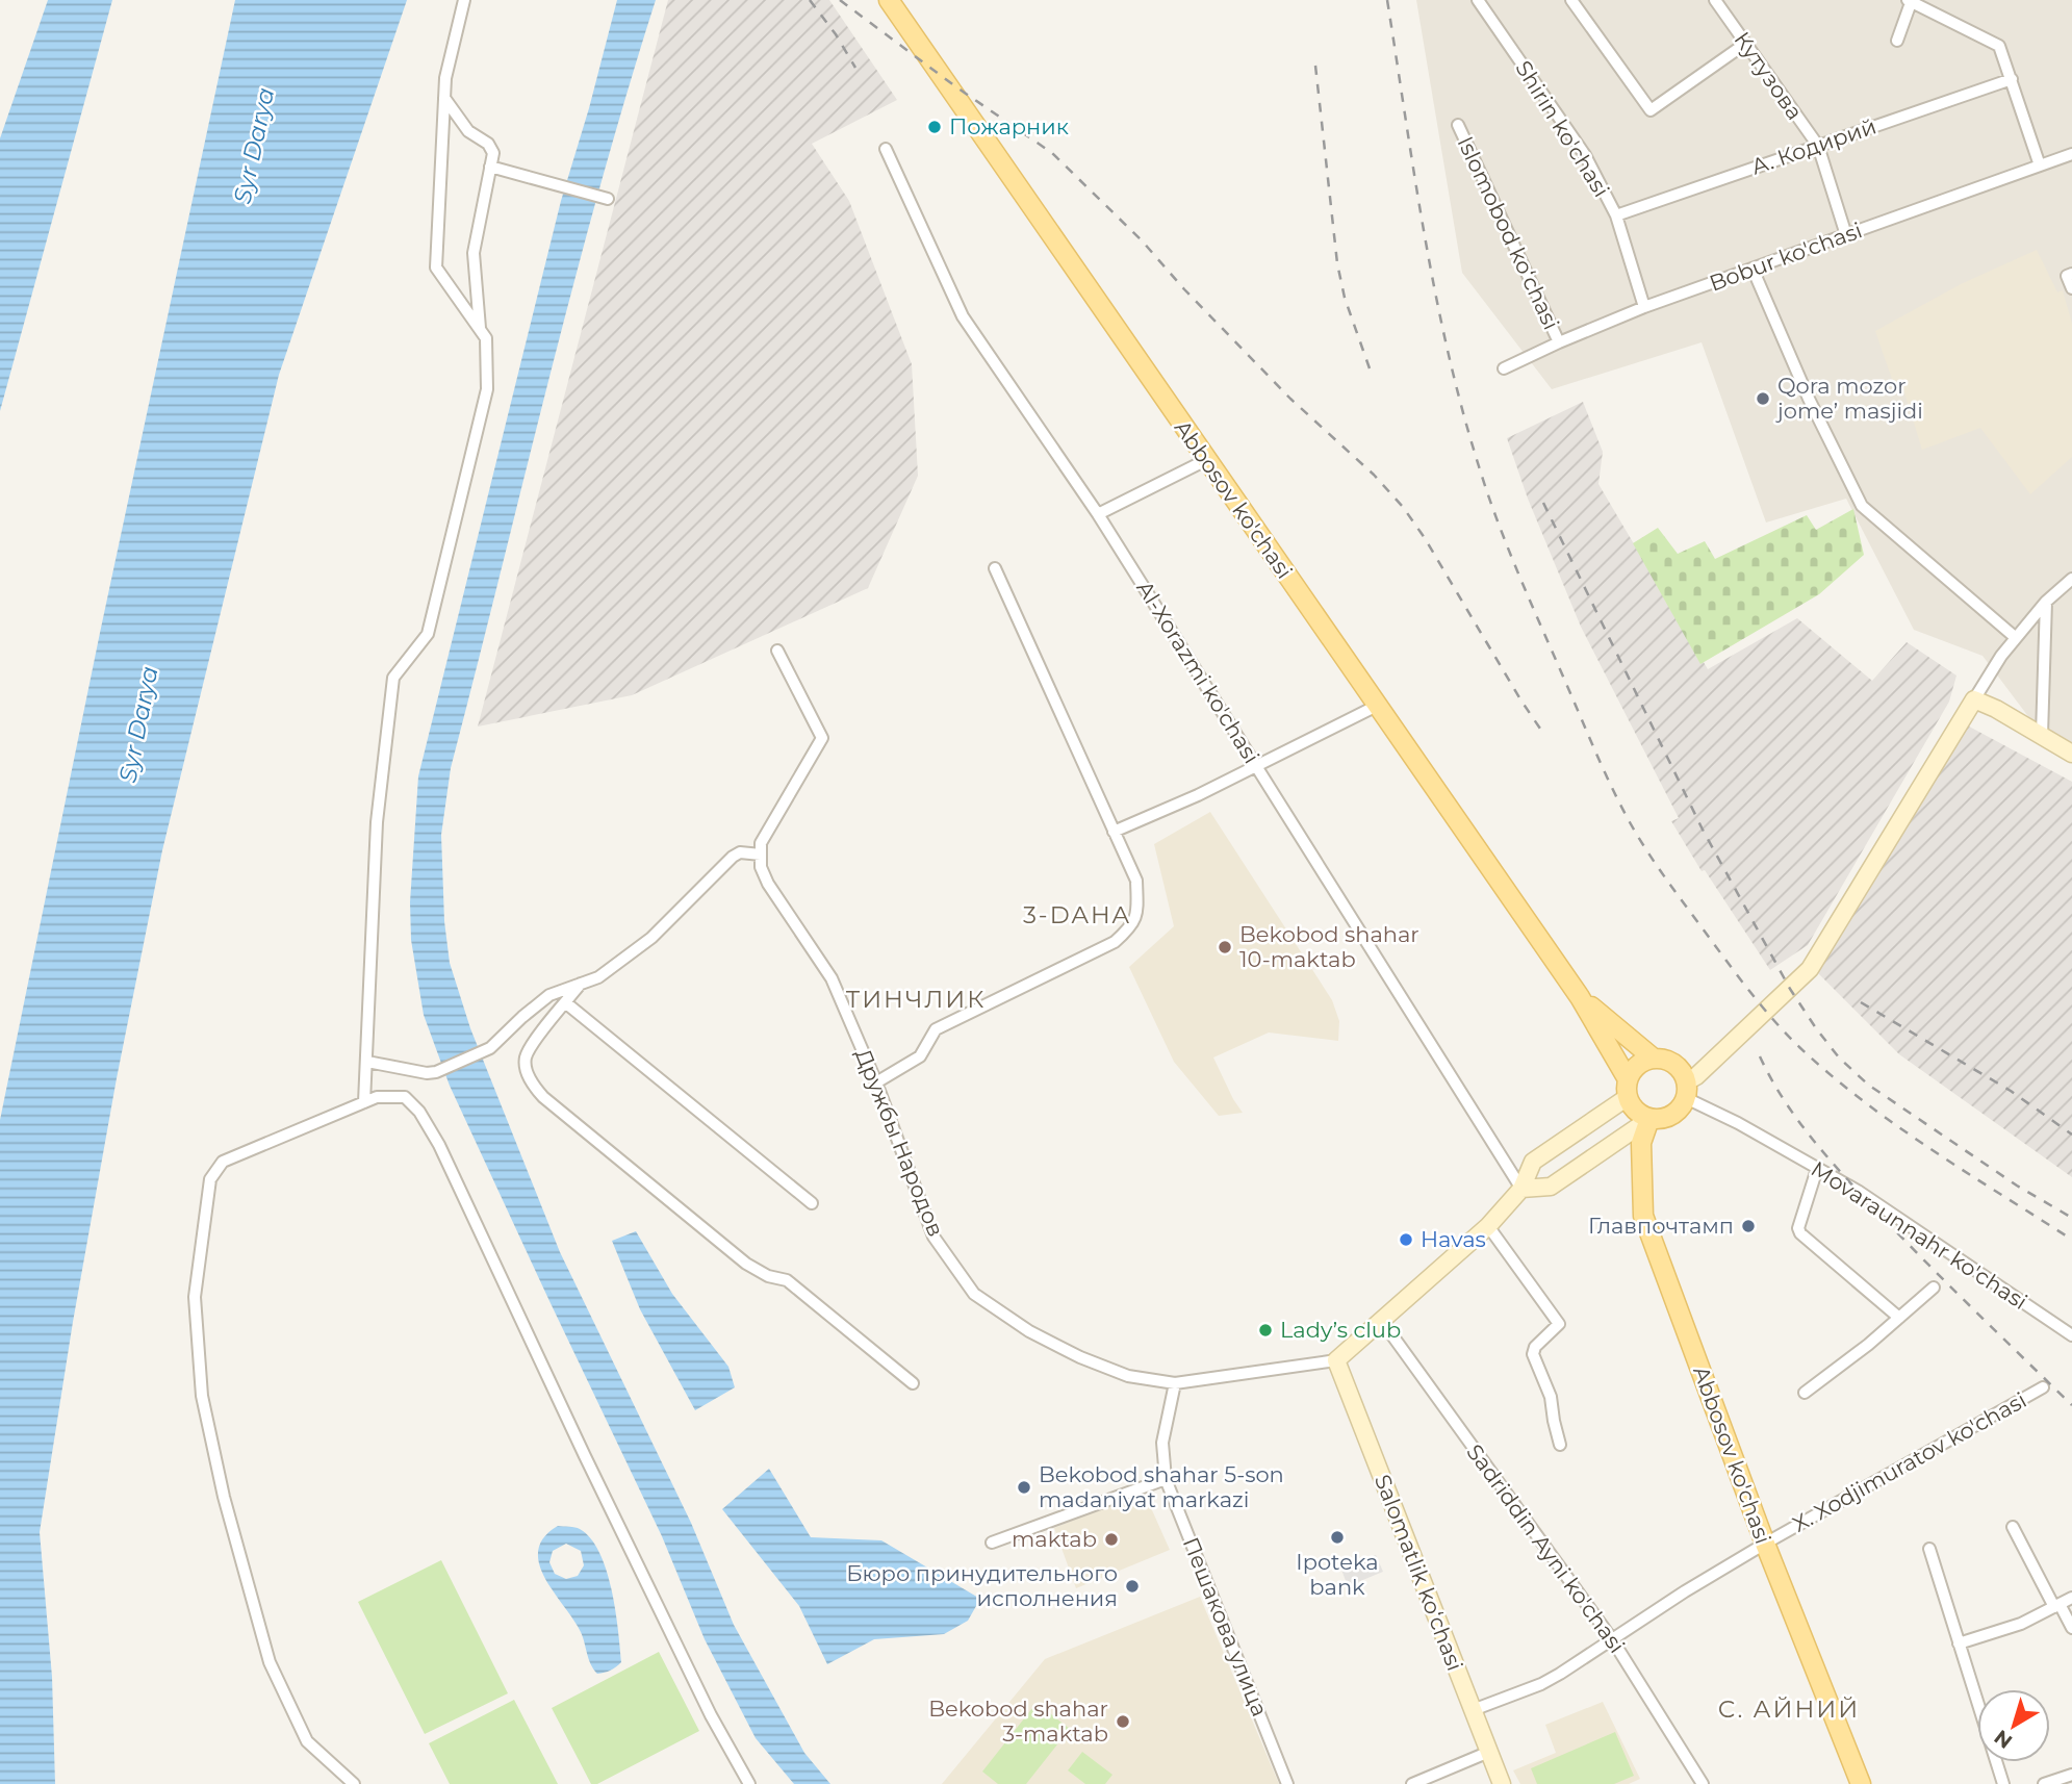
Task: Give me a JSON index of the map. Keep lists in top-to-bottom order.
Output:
{
  "streets": {
    "main road": ["Abbosov ko'chasi"],
    "street": [
      "Кутузова",
      "Shirin ko'chasi",
      "А. Кодирий",
      "Islomobod koʻchasi",
      "Bobur ko'chasi",
      "Al-Xorazmi ko'chasi",
      "Дружбы Народов",
      "Movaraunnahr ko'chasi",
      "X. Xodjimuratov ko'chasi",
      "Sadriddin Ayni ko'chasi",
      "Salomatlik ko‘chasi",
      "Пешакова улица"
    ]
  },
  "crossings": [
    ["Кутузова", "А. Кодирий"],
    ["Кутузова", "Bobur ko'chasi"],
    ["Shirin ko'chasi", "А. Кодирий"],
    ["Shirin ko'chasi", "Bobur ko'chasi"],
    ["Islomobod koʻchasi", "Bobur ko'chasi"],
    ["Abbosov ko'chasi", "Movaraunnahr ko'chasi"],
    ["Abbosov ko'chasi", "X. Xodjimuratov ko'chasi"],
    ["Дружбы Народов", "Salomatlik ko‘chasi"],
    ["Дружбы Народов", "Пешакова улица"],
    ["X. Xodjimuratov ko'chasi", "Sadriddin Ayni ko'chasi"],
    ["X. Xodjimuratov ko'chasi", "Salomatlik ko‘chasi"]
  ],
  "districts": ["3-DAHA", "ТИНЧЛИК", "С. АЙНИЙ"],
  "water": ["Syr Darya"],
  "places": [
    "Пожарник",
    "Qora mozor jome’ masjidi",
    "Bekobod shahar 10-maktab",
    "Главпочтамп",
    "Havas",
    "Lady’s club",
    "Bekobod shahar 5-son madaniyat markazi",
    "Ipoteka bank",
    "maktab",
    "Бюро принудительного исполнения",
    "Bekobod shahar 3-maktab"
  ],
  "north": "bottom left"
}
